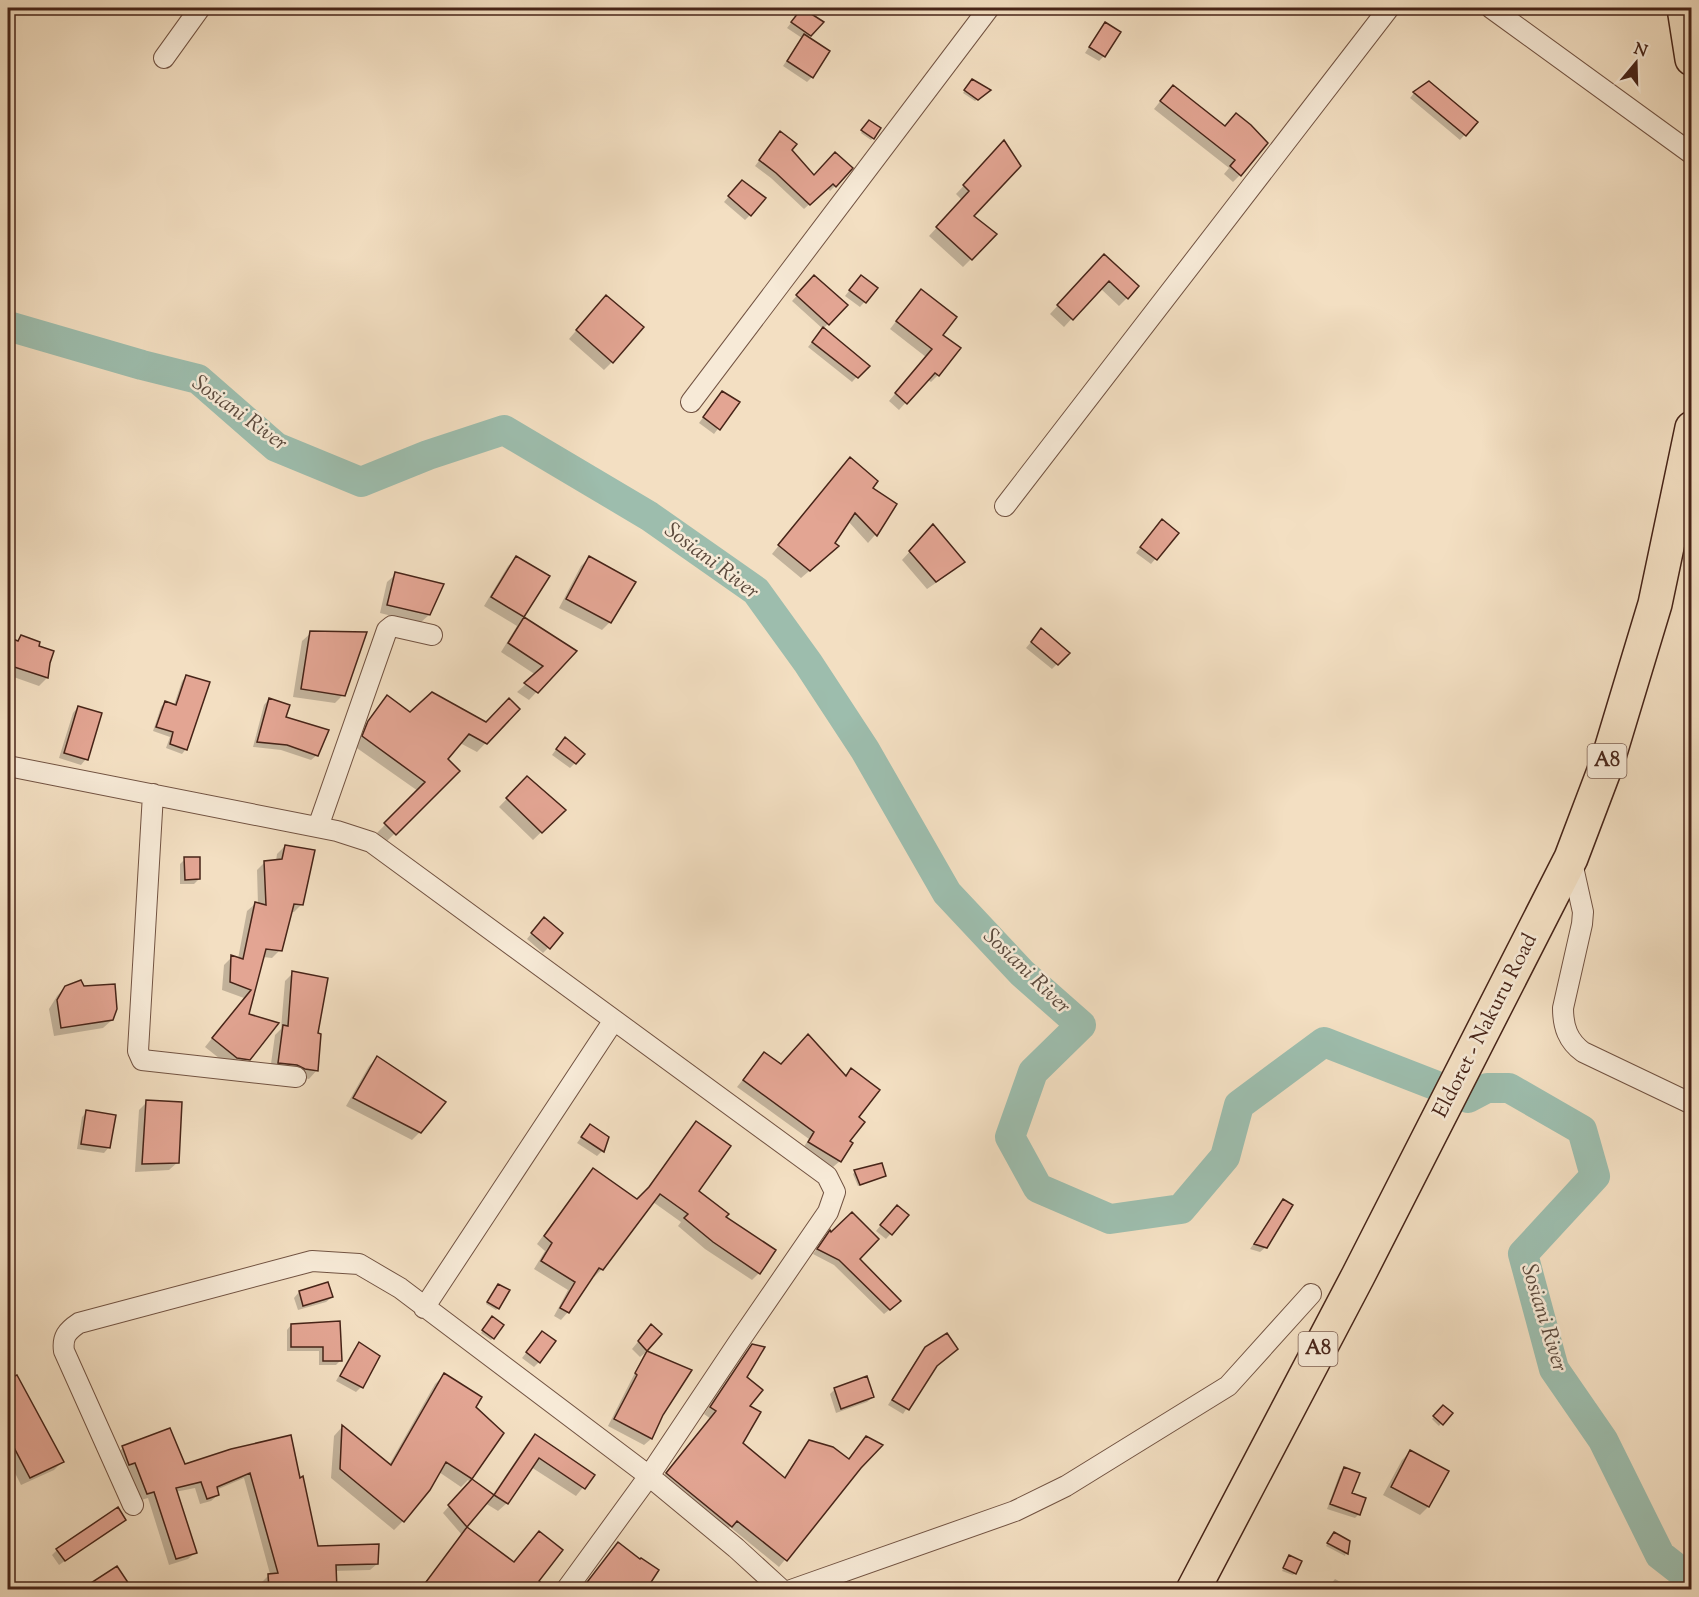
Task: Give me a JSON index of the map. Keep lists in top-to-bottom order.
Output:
{
  "streets": {
    "highway": ["A8", "Eldoret - Nakuru Road"]
  },
  "water": ["Sosiani River"],
  "north": "top"
}
